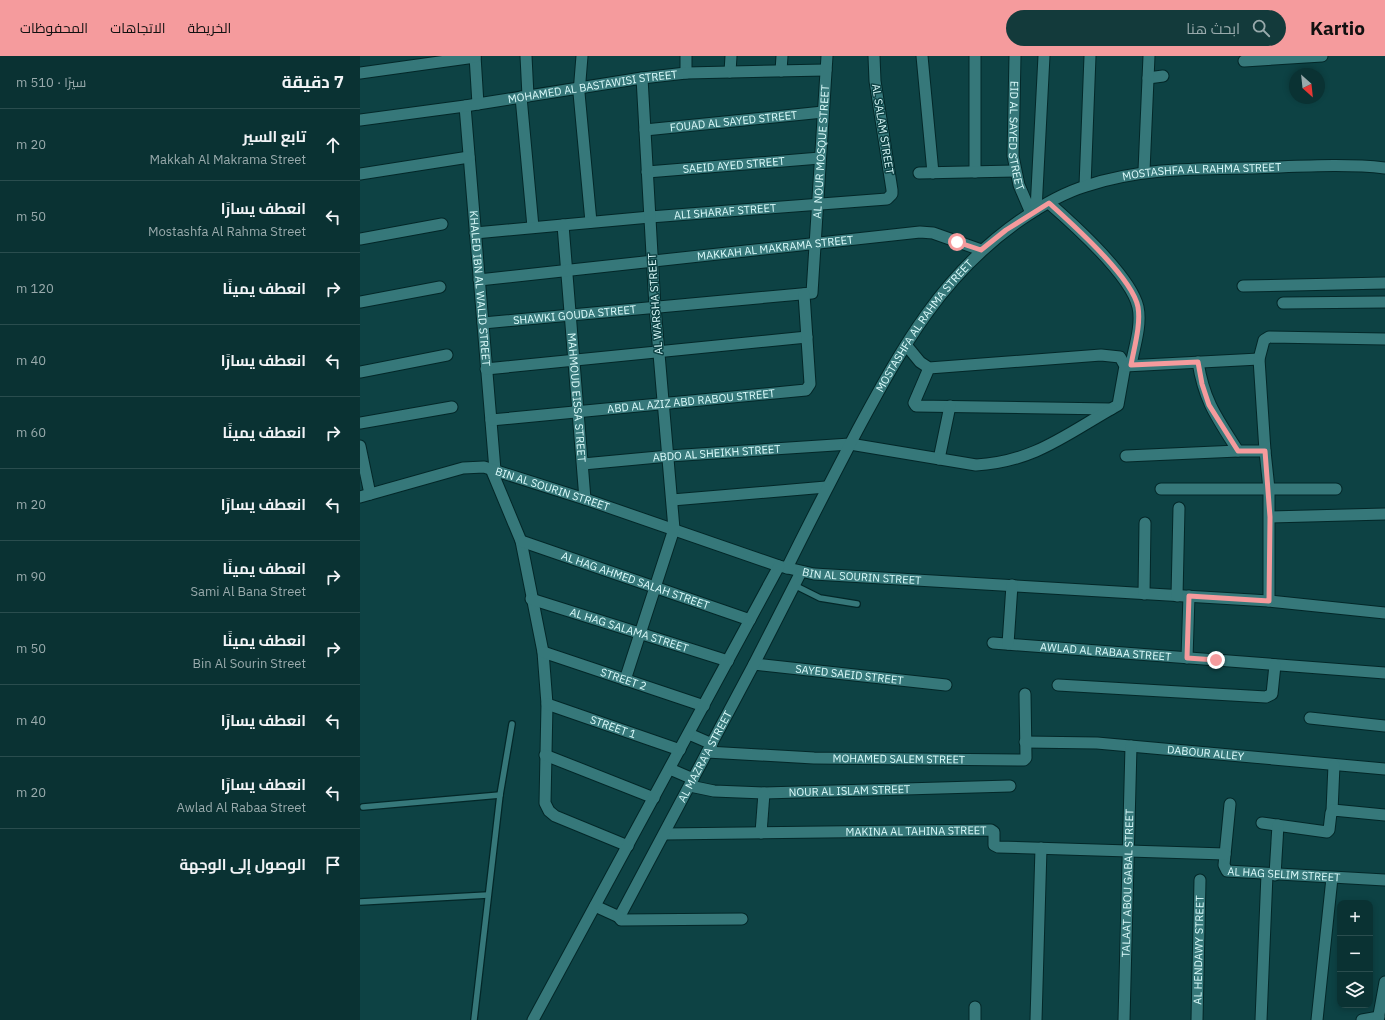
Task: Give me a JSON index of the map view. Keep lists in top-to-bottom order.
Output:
{
  "streets": {
    "street": [
      "MOHAMED AL BASTAWISI STREET",
      "FOUAD AL SAYED STREET",
      "AL SALAM STREET",
      "EID AL SAYED STREET",
      "AL NOUR MOSQUE STREET",
      "SAEID AYED STREET",
      "MOSTASHFA AL RAHMA STREET",
      "ALI SHARAF STREET",
      "MAKKAH AL MAKRAMA STREET",
      "KHALED IBN AL WALID STREET",
      "AL WARSHA STREET",
      "SHAWKI GOUDA STREET",
      "MAHMOUD EISSA STREET",
      "ABD AL AZIZ ABD RABOU STREET",
      "ABDO AL SHEIKH STREET",
      "BIN AL SOURIN STREET",
      "AL HAG AHMED SALAH STREET",
      "AL HAG SALAMA STREET",
      "AWLAD AL RABAA STREET",
      "SAYED SAEID STREET",
      "STREET 2",
      "STREET 1",
      "DABOUR ALLEY",
      "AL MAZRA'A STREET",
      "MOHAMED SALEM STREET",
      "NOUR AL ISLAM STREET",
      "MAKINA AL TAHINA STREET",
      "AL HAG SELIM STREET",
      "TALAAT ABOU GABAL STREET",
      "AL HENDAWY STREET"
    ]
  },
  "crossings": [
    ["MOHAMED AL BASTAWISI STREET", "AL NOUR MOSQUE STREET"],
    ["MOHAMED AL BASTAWISI STREET", "KHALED IBN AL WALID STREET"],
    ["MOHAMED AL BASTAWISI STREET", "AL WARSHA STREET"],
    ["FOUAD AL SAYED STREET", "AL NOUR MOSQUE STREET"],
    ["FOUAD AL SAYED STREET", "AL WARSHA STREET"],
    ["AL SALAM STREET", "ALI SHARAF STREET"],
    ["EID AL SAYED STREET", "MOSTASHFA AL RAHMA STREET"],
    ["AL NOUR MOSQUE STREET", "SAEID AYED STREET"],
    ["AL NOUR MOSQUE STREET", "ALI SHARAF STREET"],
    ["AL NOUR MOSQUE STREET", "MAKKAH AL MAKRAMA STREET"],
    ["AL NOUR MOSQUE STREET", "SHAWKI GOUDA STREET"],
    ["AL NOUR MOSQUE STREET", "ABD AL AZIZ ABD RABOU STREET"],
    ["SAEID AYED STREET", "AL WARSHA STREET"],
    ["MOSTASHFA AL RAHMA STREET", "MAKKAH AL MAKRAMA STREET"],
    ["MOSTASHFA AL RAHMA STREET", "ABDO AL SHEIKH STREET"],
    ["MOSTASHFA AL RAHMA STREET", "BIN AL SOURIN STREET"],
    ["ALI SHARAF STREET", "KHALED IBN AL WALID STREET"],
    ["ALI SHARAF STREET", "AL WARSHA STREET"],
    ["ALI SHARAF STREET", "MAHMOUD EISSA STREET"],
    ["MAKKAH AL MAKRAMA STREET", "KHALED IBN AL WALID STREET"],
    ["MAKKAH AL MAKRAMA STREET", "AL WARSHA STREET"],
    ["MAKKAH AL MAKRAMA STREET", "MAHMOUD EISSA STREET"],
    ["KHALED IBN AL WALID STREET", "SHAWKI GOUDA STREET"],
    ["KHALED IBN AL WALID STREET", "ABD AL AZIZ ABD RABOU STREET"],
    ["KHALED IBN AL WALID STREET", "BIN AL SOURIN STREET"],
    ["KHALED IBN AL WALID STREET", "AL HAG AHMED SALAH STREET"],
    ["KHALED IBN AL WALID STREET", "AL HAG SALAMA STREET"],
    ["KHALED IBN AL WALID STREET", "STREET 2"],
    ["KHALED IBN AL WALID STREET", "STREET 1"],
    ["AL WARSHA STREET", "SHAWKI GOUDA STREET"],
    ["AL WARSHA STREET", "ABD AL AZIZ ABD RABOU STREET"],
    ["AL WARSHA STREET", "ABDO AL SHEIKH STREET"],
    ["AL WARSHA STREET", "BIN AL SOURIN STREET"],
    ["SHAWKI GOUDA STREET", "MAHMOUD EISSA STREET"],
    ["MAHMOUD EISSA STREET", "ABD AL AZIZ ABD RABOU STREET"],
    ["MAHMOUD EISSA STREET", "ABDO AL SHEIKH STREET"],
    ["MAHMOUD EISSA STREET", "BIN AL SOURIN STREET"],
    ["BIN AL SOURIN STREET", "AL MAZRA'A STREET"],
    ["SAYED SAEID STREET", "AL MAZRA'A STREET"],
    ["DABOUR ALLEY", "MOHAMED SALEM STREET"],
    ["DABOUR ALLEY", "TALAAT ABOU GABAL STREET"],
    ["AL MAZRA'A STREET", "MOHAMED SALEM STREET"],
    ["AL MAZRA'A STREET", "NOUR AL ISLAM STREET"],
    ["AL MAZRA'A STREET", "MAKINA AL TAHINA STREET"],
    ["MAKINA AL TAHINA STREET", "AL HAG SELIM STREET"],
    ["MAKINA AL TAHINA STREET", "TALAAT ABOU GABAL STREET"]
  ],
  "north": "bottom right",
  "page": {
    "header": "Kartio",
    "search": "ابحث هنا",
    "nav": ["الخريطة", "الاتجاهات", "المحفوظات"],
    "heading": ["7 دقيقة", "سيرًا · 510 m"],
    "list": [
      ["تابع السير", "Makkah Al Makrama Street", "20 m"],
      ["انعطف يسارًا", "Mostashfa Al Rahma Street", "50 m"],
      ["انعطف يمينًا", "120 m"],
      ["انعطف يسارًا", "40 m"],
      ["انعطف يمينًا", "60 m"],
      ["انعطف يسارًا", "20 m"],
      ["انعطف يمينًا", "Sami Al Bana Street", "90 m"],
      ["انعطف يمينًا", "Bin Al Sourin Street", "50 m"],
      ["انعطف يسارًا", "40 m"],
      ["انعطف يسارًا", "Awlad Al Rabaa Street", "20 m"],
      "الوصول إلى الوجهة"
    ],
    "map_buttons": ["+", "−"]
  }
}
